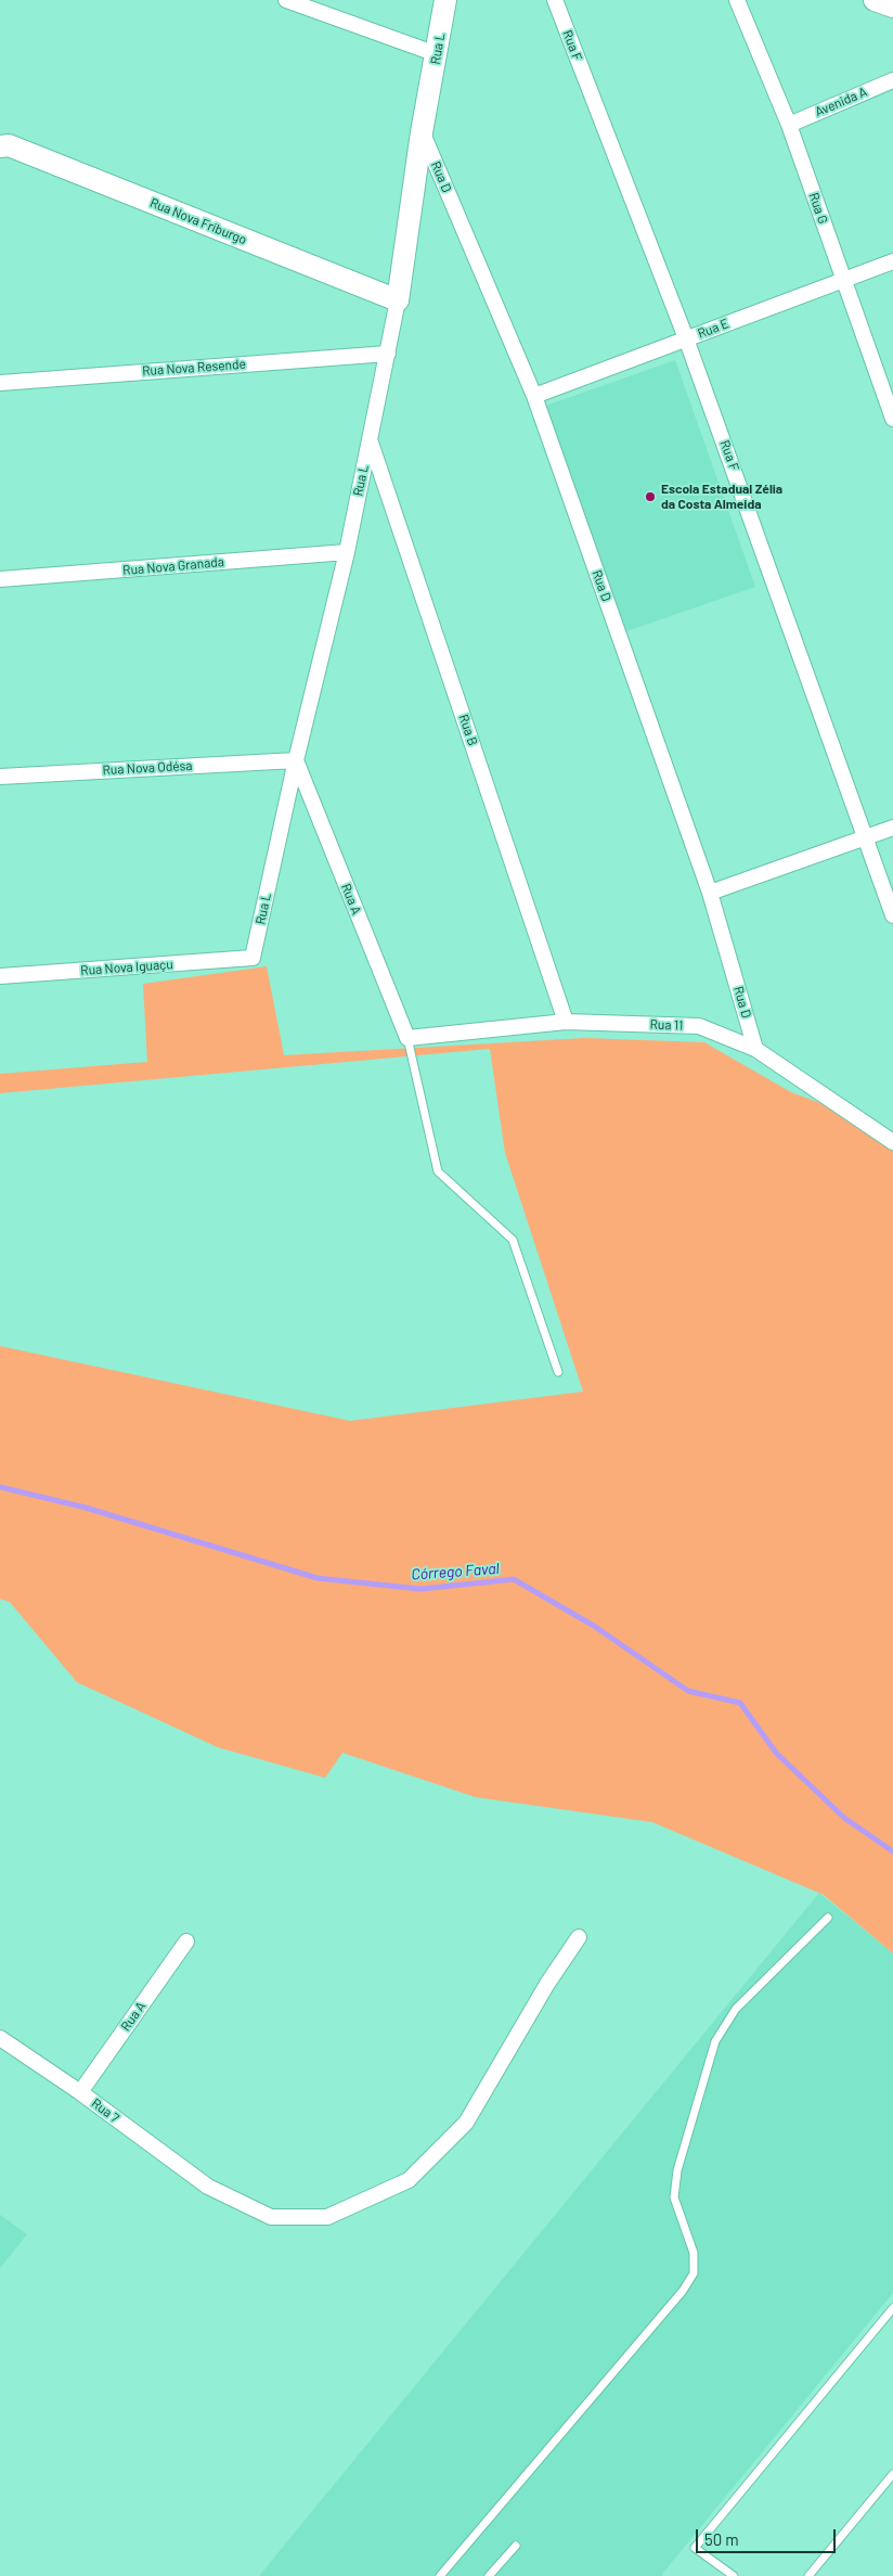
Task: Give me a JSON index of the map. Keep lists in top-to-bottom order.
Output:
{
  "streets": {
    "street": [
      "Rua F",
      "Rua L",
      "Avenida A",
      "Rua D",
      "Rua G",
      "Rua Nova Friburgo",
      "Rua E",
      "Rua Nova Resende",
      "Rua Nova Granada",
      "Rua B",
      "Rua Nova Odésa",
      "Rua A",
      "Rua Nova Iguaçu",
      "Rua 11",
      "Rua 7"
    ]
  },
  "crossings": [
    ["Rua F", "Rua E"],
    ["Rua L", "Rua D"],
    ["Rua L", "Rua Nova Friburgo"],
    ["Rua L", "Rua Nova Resende"],
    ["Rua L", "Rua Nova Granada"],
    ["Rua L", "Rua B"],
    ["Rua L", "Rua Nova Odésa"],
    ["Rua L", "Rua A"],
    ["Rua L", "Rua Nova Iguaçu"],
    ["Avenida A", "Rua G"],
    ["Rua D", "Rua E"],
    ["Rua D", "Rua 11"],
    ["Rua G", "Rua E"],
    ["Rua B", "Rua 11"],
    ["Rua Nova Odésa", "Rua A"],
    ["Rua A", "Rua 11"],
    ["Rua A", "Rua 7"]
  ],
  "water": ["Córrego Faval"],
  "places": ["Escola Estadual Zélia da Costa Almeida"],
  "scale_bar": "50 m"
}
